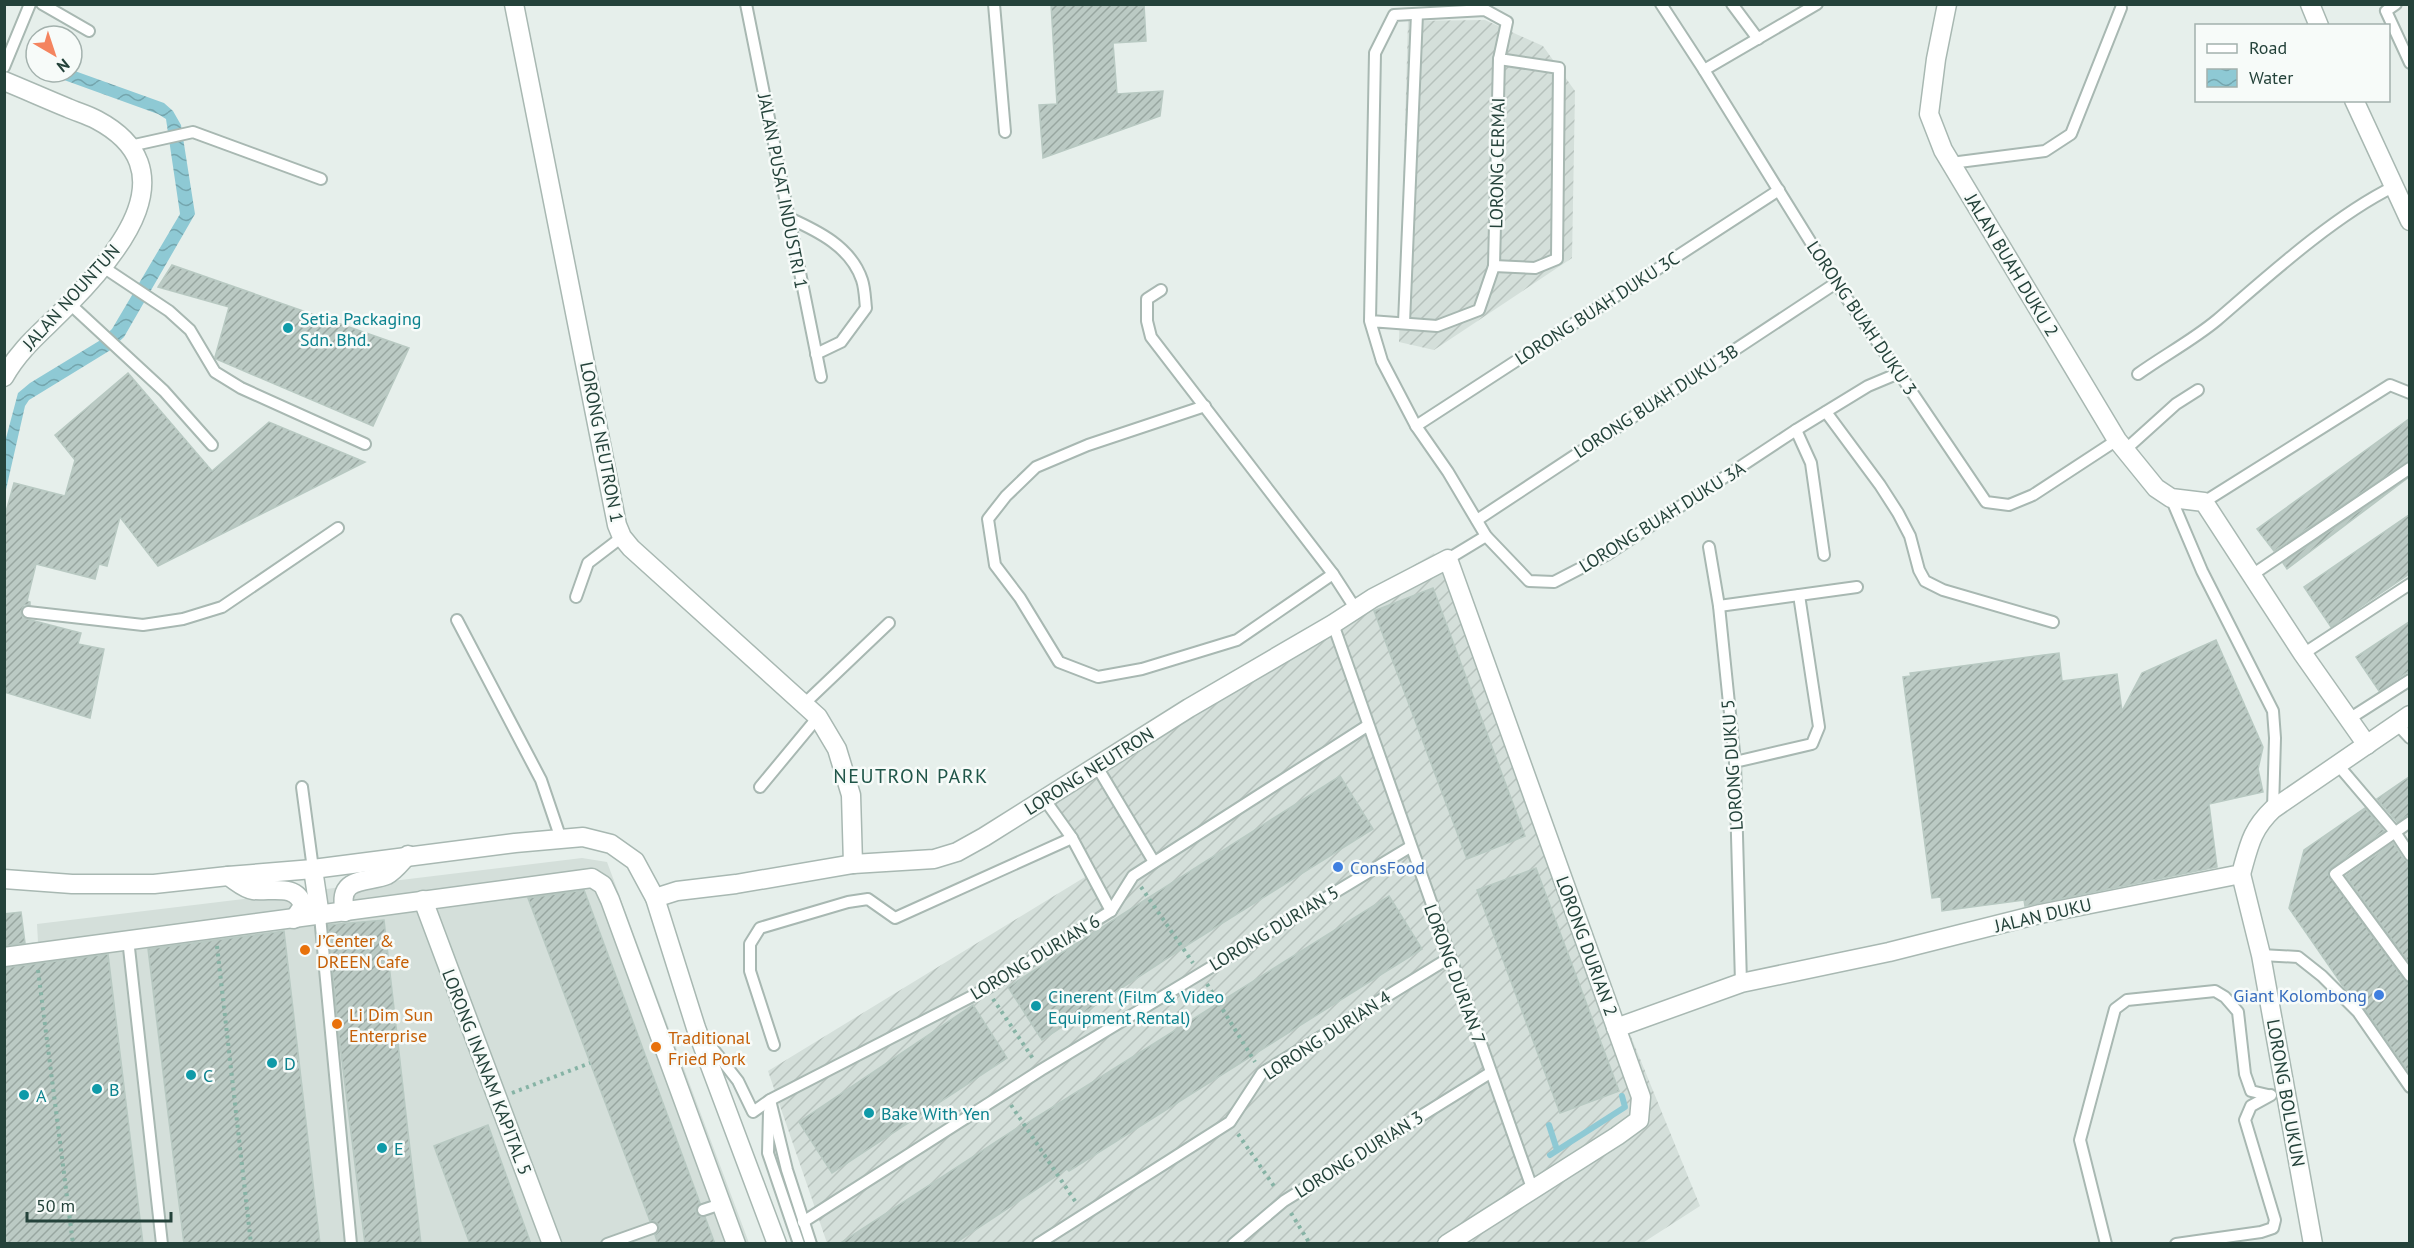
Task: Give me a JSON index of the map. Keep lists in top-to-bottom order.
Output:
{
  "streets": {
    "street": [
      "JALAN BUAH DUKU 2",
      "JALAN NOUNTUN",
      "LORONG NEUTRON 1",
      "LORONG NEUTRON",
      "JALAN DUKU",
      "LORONG DURIAN 2",
      "LORONG INANAM KAPITAL 5",
      "LORONG BOLUKUN"
    ],
    "lane": [
      "LORONG CERMAI",
      "JALAN PUSAT INDUSTRI 1",
      "LORONG BUAH DUKU 3C",
      "LORONG BUAH DUKU 3",
      "LORONG BUAH DUKU 3B",
      "LORONG BUAH DUKU 3A",
      "LORONG DUKU 5",
      "LORONG DURIAN 5",
      "LORONG DURIAN 6",
      "LORONG DURIAN 7",
      "LORONG DURIAN 4",
      "LORONG DURIAN 3"
    ]
  },
  "crossings": [
    ["LORONG CERMAI", "LORONG BUAH DUKU 3A"],
    ["JALAN BUAH DUKU 2", "LORONG BUAH DUKU 3"],
    ["LORONG BUAH DUKU 3C", "LORONG BUAH DUKU 3"],
    ["LORONG BUAH DUKU 3C", "LORONG BUAH DUKU 3A"],
    ["LORONG BUAH DUKU 3", "LORONG BUAH DUKU 3B"],
    ["LORONG BUAH DUKU 3", "LORONG BUAH DUKU 3A"],
    ["LORONG BUAH DUKU 3B", "LORONG BUAH DUKU 3A"],
    ["LORONG NEUTRON 1", "LORONG NEUTRON"],
    ["LORONG BUAH DUKU 3A", "LORONG NEUTRON"],
    ["LORONG DUKU 5", "JALAN DUKU"],
    ["LORONG NEUTRON", "LORONG DURIAN 2"],
    ["LORONG NEUTRON", "LORONG DURIAN 7"],
    ["JALAN DUKU", "LORONG DURIAN 2"],
    ["JALAN DUKU", "LORONG BOLUKUN"],
    ["LORONG DURIAN 5", "LORONG DURIAN 7"],
    ["LORONG DURIAN 2", "LORONG DURIAN 7"],
    ["LORONG DURIAN 6", "LORONG DURIAN 7"],
    ["LORONG DURIAN 7", "LORONG DURIAN 4"],
    ["LORONG DURIAN 7", "LORONG DURIAN 3"]
  ],
  "districts": ["NEUTRON PARK"],
  "places": [
    "Setia Packaging Sdn. Bhd.",
    "ConsFood",
    "J’Center & DREEN Cafe",
    "Giant Kolombong",
    "Cinerent (Film & Video Equipment Rental)",
    "Li Dim Sun Enterprise",
    "Traditional Fried Pork",
    "D",
    "C",
    "B",
    "A",
    "Bake With Yen",
    "E"
  ],
  "legend": ["Road", "Water"],
  "scale_bar": "50 m",
  "north": "bottom right"
}
